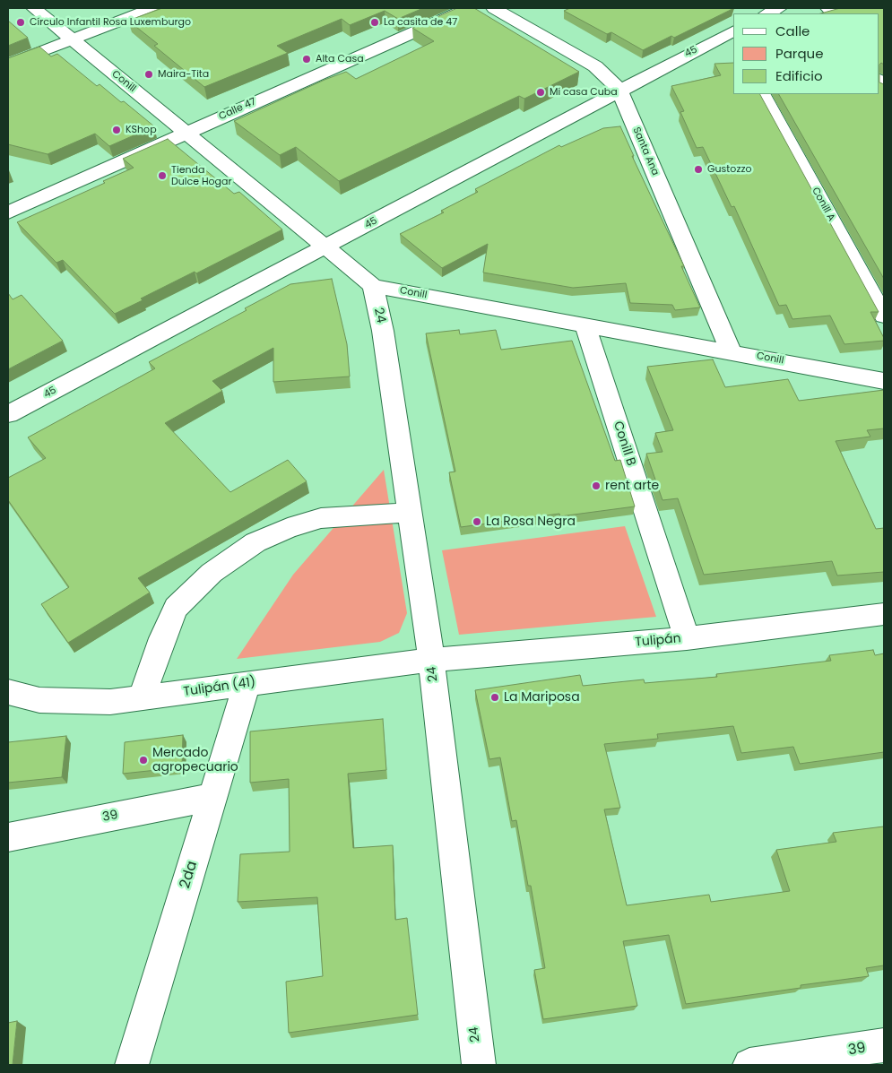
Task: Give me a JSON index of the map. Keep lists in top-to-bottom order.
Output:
{
  "streets": {
    "street": [
      "45",
      "Conill",
      "Calle 47",
      "Santa Ana",
      "Conill A",
      "24",
      "Conill B",
      "Tulipán",
      "Tulipán (41)",
      "39",
      "2da"
    ]
  },
  "crossings": [
    ["45", "Conill"],
    ["45", "Santa Ana"],
    ["Conill", "Calle 47"],
    ["Conill", "Santa Ana"],
    ["Conill", "24"],
    ["Conill", "Conill B"],
    ["24", "Tulipán"],
    ["24", "Tulipán (41)"],
    ["Conill B", "Tulipán"],
    ["Tulipán", "Tulipán (41)"],
    ["Tulipán (41)", "2da"],
    ["39", "2da"]
  ],
  "places": [
    "Círculo Infantil Rosa Luxemburgo",
    "La casita de 47",
    "Alta Casa",
    "Maira-Tita",
    "Mi casa Cuba",
    "KShop",
    "Gustozzo",
    "Tienda Dulce Hogar",
    "rent arte",
    "La Rosa Negra",
    "La Mariposa",
    "Mercado agropecuario"
  ],
  "legend": ["Calle", "Parque", "Edificio"]
}
